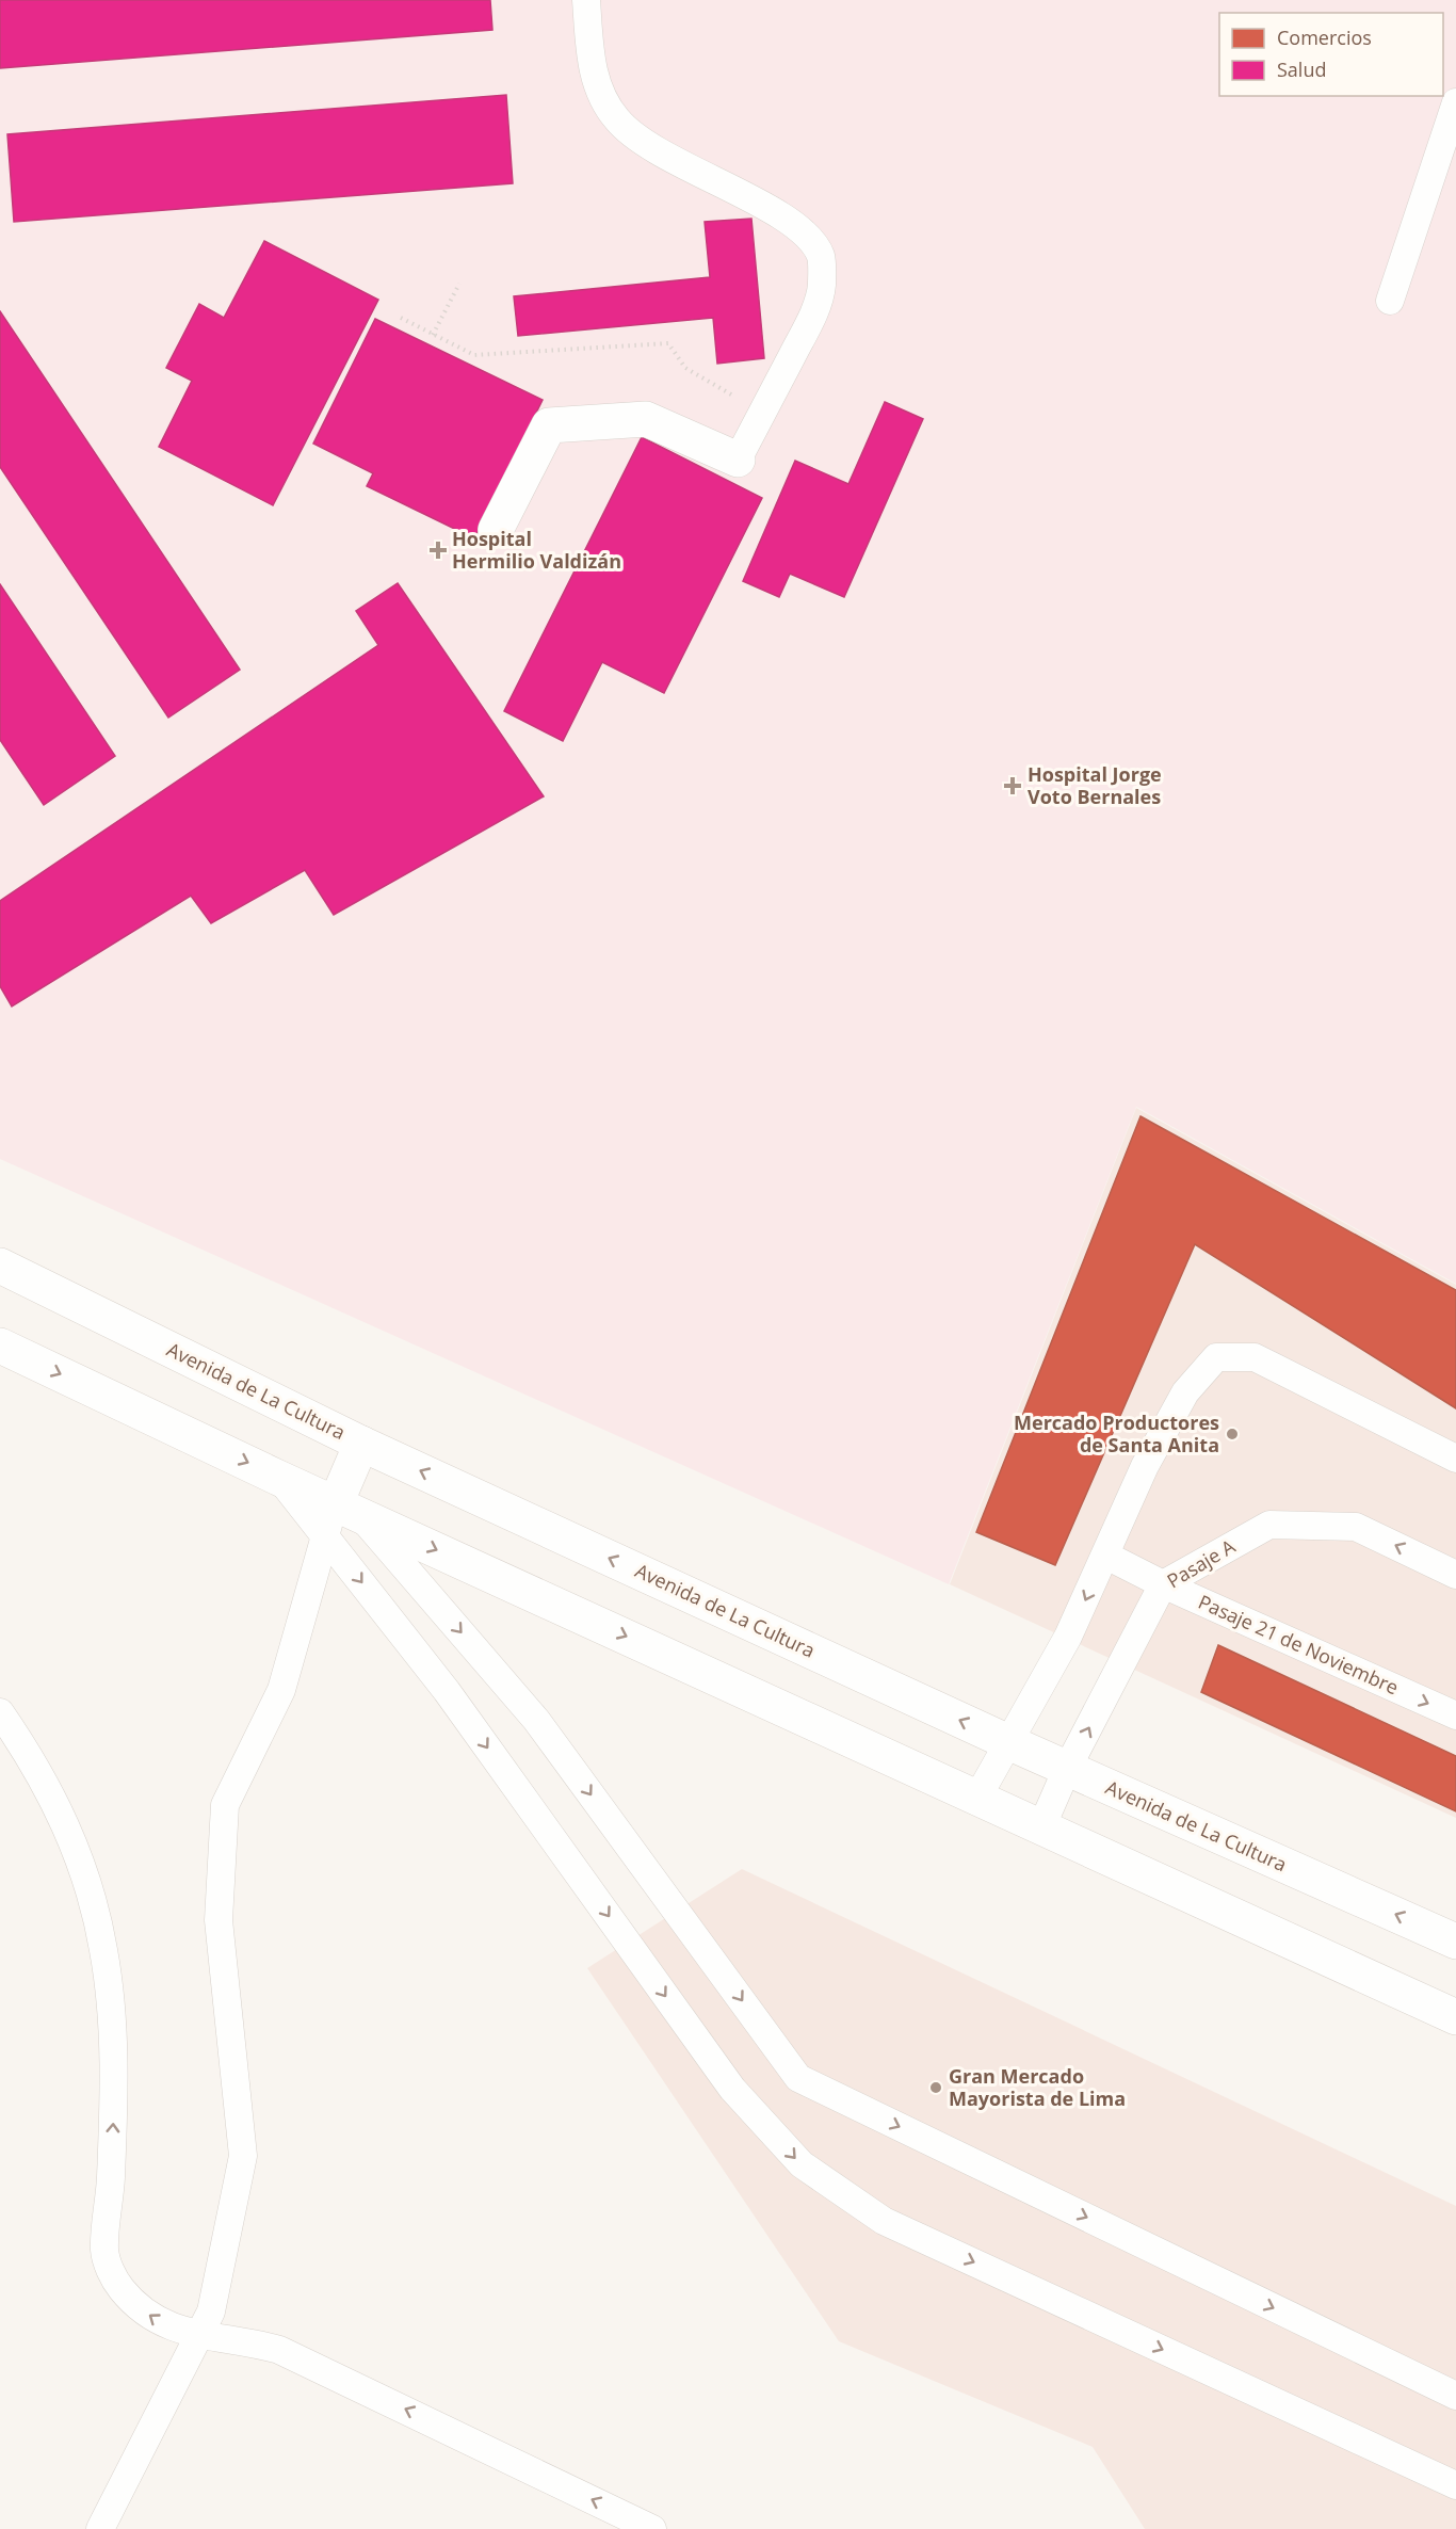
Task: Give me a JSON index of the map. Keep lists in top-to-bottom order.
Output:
{
  "streets": {
    "main road": ["Avenida de La Cultura"],
    "lane": ["Pasaje A", "Pasaje 21 de Noviembre"]
  },
  "crossings": [
    ["Avenida de La Cultura", "Pasaje A"],
    ["Pasaje A", "Pasaje 21 de Noviembre"]
  ],
  "one_way": ["Pasaje 21 de Noviembre"],
  "places": {
    "health": ["Hospital Hermilio Valdizán", "Hospital Jorge Voto Bernales"],
    "other": ["Mercado Productores de Santa Anita", "Gran Mercado Mayorista de Lima"]
  },
  "legend": ["Comercios", "Salud"]
}
